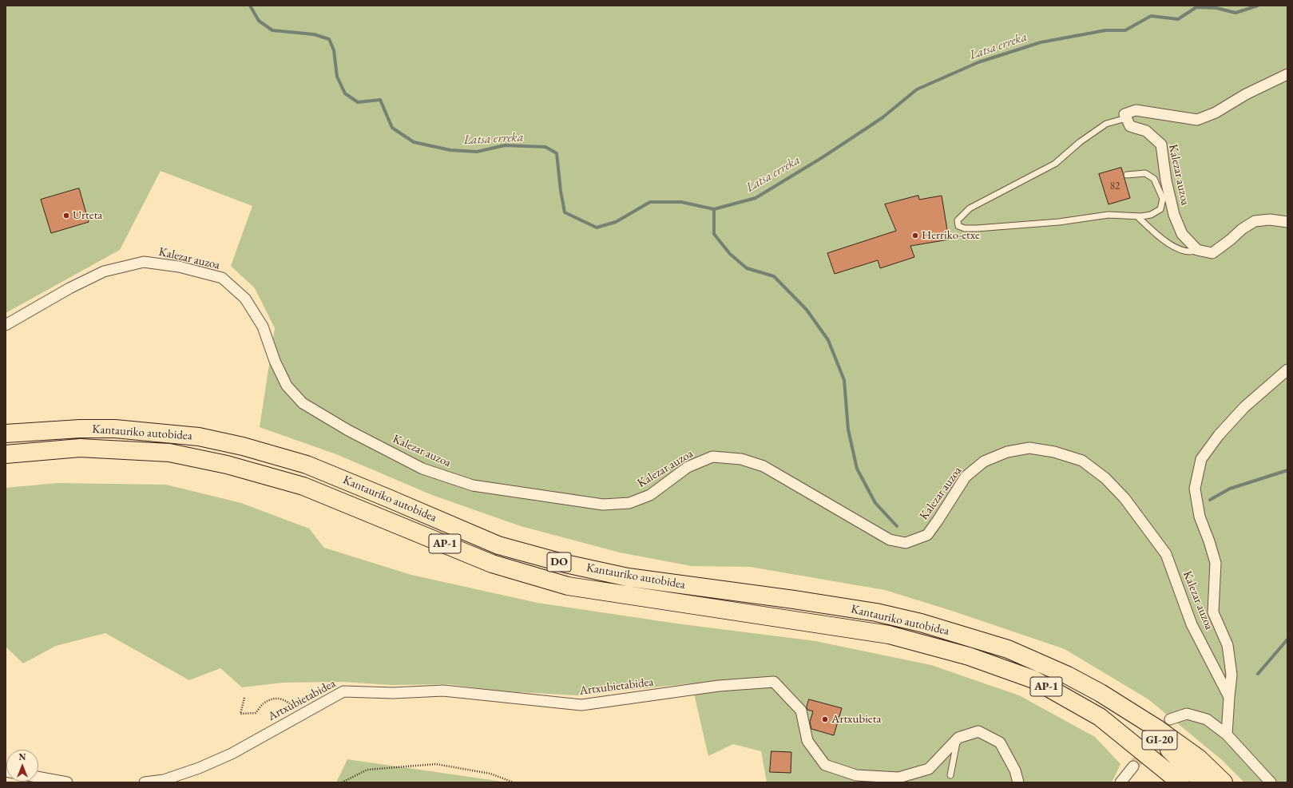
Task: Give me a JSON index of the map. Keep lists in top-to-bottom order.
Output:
{
  "streets": {
    "highway": [
      "Kantauriko autobidea",
      "AP-1",
      "DO",
      "GI-20"
    ],
    "street": ["Kalezar auzoa", "Artxubietabidea"]
  },
  "crossings": [
    ["Kantauriko autobidea", "GI-20"]
  ],
  "water": ["Latsa erreka"],
  "places": ["Urteta", "Herriko-etxe", "Artxubieta"],
  "house_numbers": ["82"],
  "north": "top"
}
